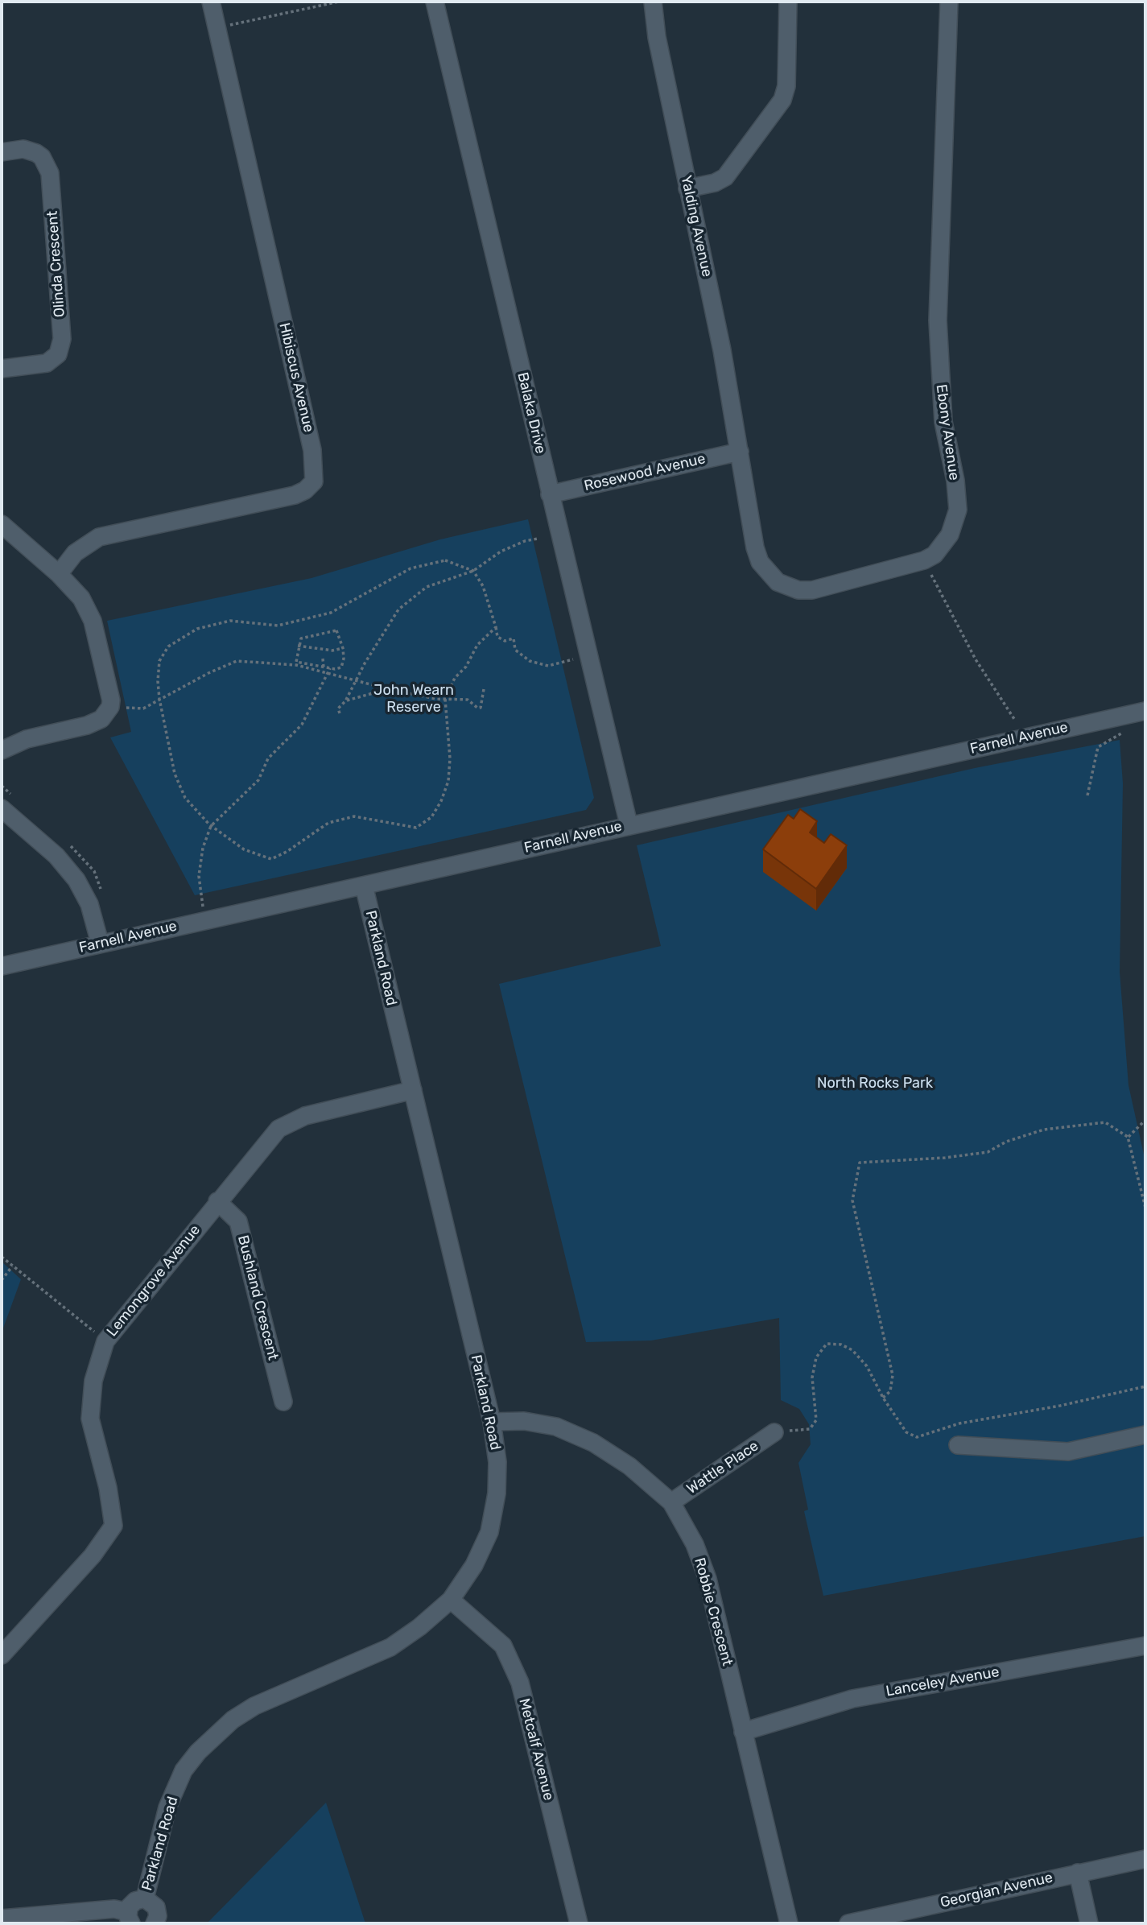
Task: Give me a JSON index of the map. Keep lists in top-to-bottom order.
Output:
{
  "streets": {
    "street": [
      "Yalding Avenue",
      "Olinda Crescent",
      "Hibiscus Avenue",
      "Balaka Drive",
      "Ebony Avenue",
      "Rosewood Avenue",
      "Farnell Avenue",
      "Parkland Road",
      "Lemongrove Avenue",
      "Bushland Crescent",
      "Wattle Place",
      "Robbie Crescent",
      "Lanceley Avenue",
      "Metcalf Avenue",
      "Georgian Avenue"
    ]
  },
  "crossings": [
    ["Yalding Avenue", "Ebony Avenue"],
    ["Yalding Avenue", "Rosewood Avenue"],
    ["Balaka Drive", "Rosewood Avenue"],
    ["Balaka Drive", "Farnell Avenue"],
    ["Ebony Avenue", "Rosewood Avenue"],
    ["Farnell Avenue", "Parkland Road"],
    ["Parkland Road", "Lemongrove Avenue"],
    ["Parkland Road", "Robbie Crescent"],
    ["Parkland Road", "Metcalf Avenue"],
    ["Lemongrove Avenue", "Bushland Crescent"],
    ["Wattle Place", "Robbie Crescent"],
    ["Robbie Crescent", "Lanceley Avenue"]
  ],
  "parks": ["John Wearn Reserve", "North Rocks Park"]
}
